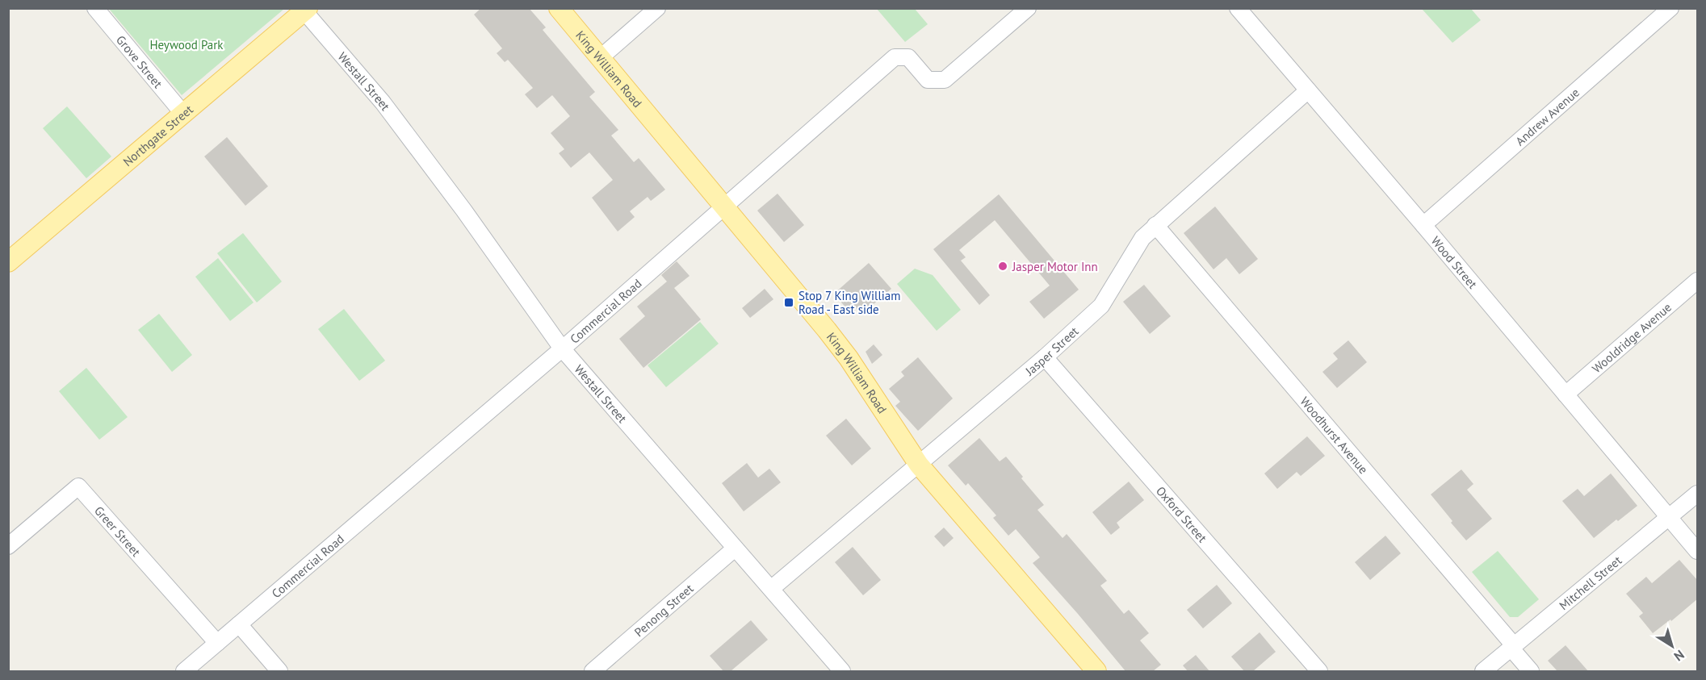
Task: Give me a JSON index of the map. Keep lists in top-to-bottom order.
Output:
{
  "streets": {
    "main road": ["King William Road", "Northgate Street"],
    "street": [
      "Grove Street",
      "Westall Street",
      "Andrew Avenue",
      "Wood Street",
      "Commercial Road",
      "Wooldridge Avenue",
      "Jasper Street",
      "Woodhurst Avenue",
      "Oxford Street",
      "Greer Street",
      "Mitchell Street",
      "Penong Street"
    ]
  },
  "crossings": [
    ["Grove Street", "Northgate Street"],
    ["King William Road", "Commercial Road"],
    ["King William Road", "Jasper Street"],
    ["Westall Street", "Northgate Street"],
    ["Westall Street", "Commercial Road"],
    ["Westall Street", "Jasper Street"],
    ["Westall Street", "Penong Street"],
    ["Andrew Avenue", "Wood Street"],
    ["Wood Street", "Wooldridge Avenue"],
    ["Wood Street", "Jasper Street"],
    ["Wood Street", "Mitchell Street"],
    ["Commercial Road", "Greer Street"],
    ["Jasper Street", "Woodhurst Avenue"],
    ["Jasper Street", "Oxford Street"],
    ["Woodhurst Avenue", "Mitchell Street"]
  ],
  "parks": ["Heywood Park"],
  "places": {
    "other": ["Jasper Motor Inn"],
    "transit": ["Stop 7 King William Road - East side"]
  },
  "north": "bottom right"
}
